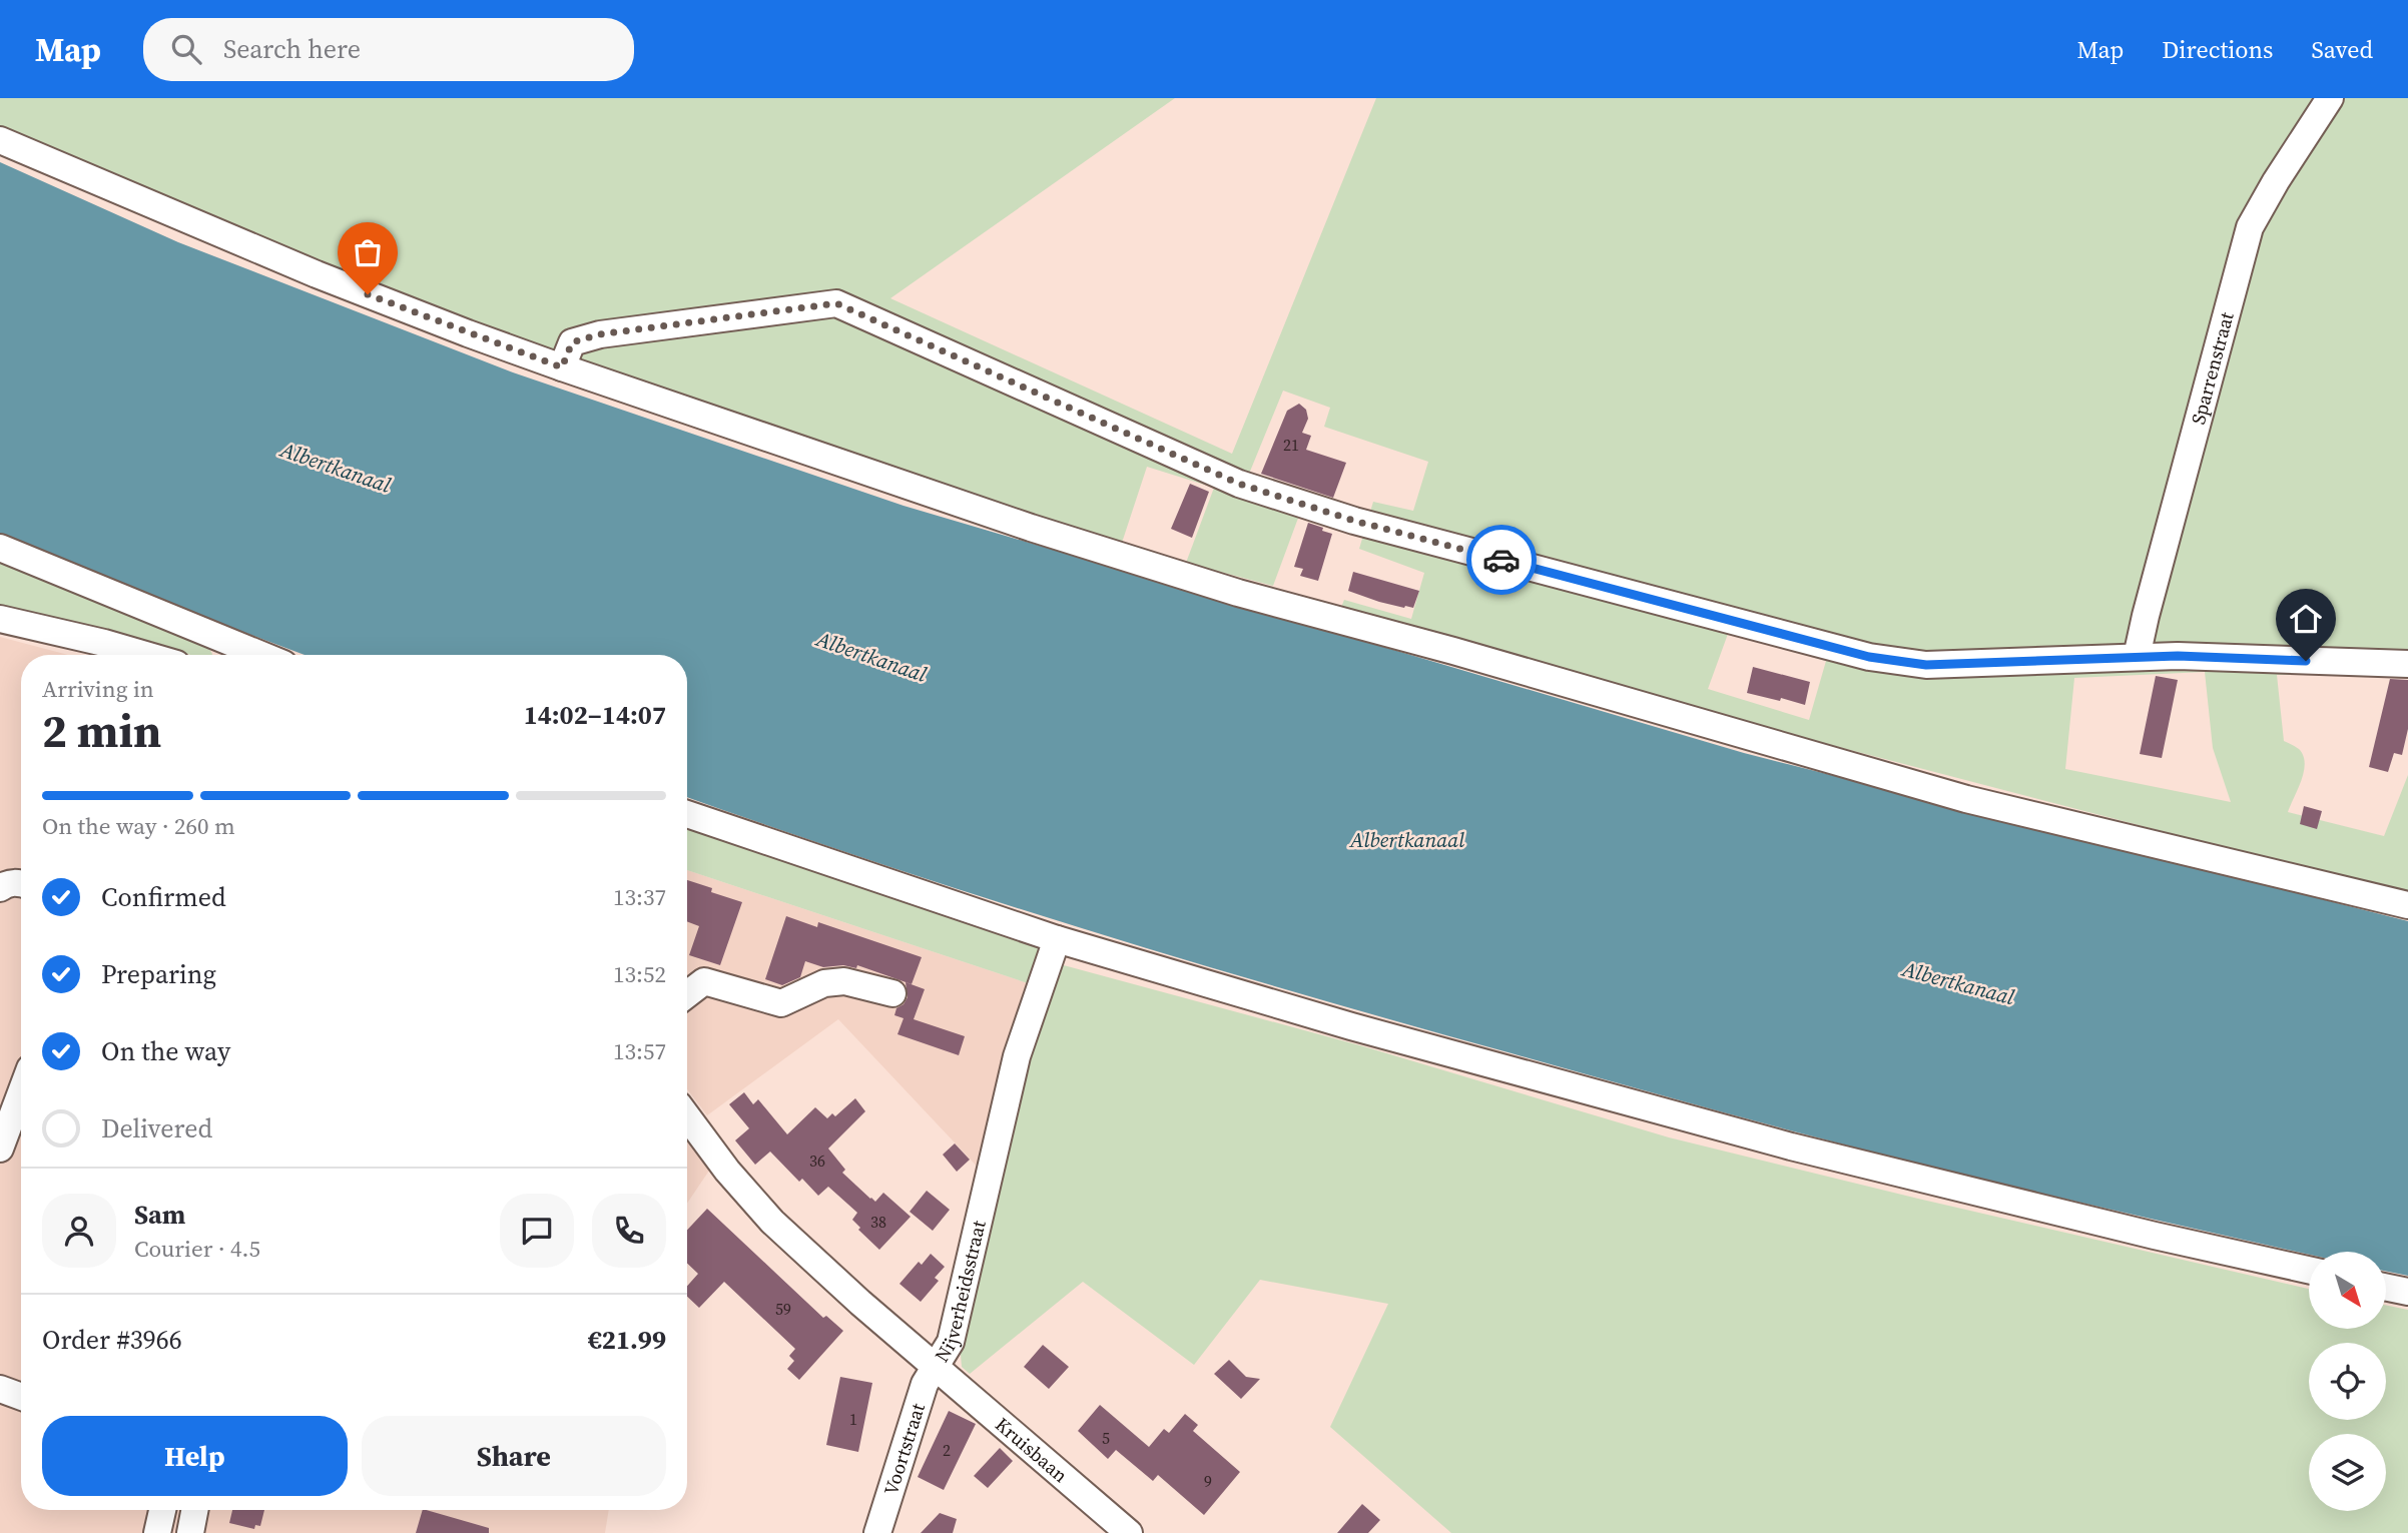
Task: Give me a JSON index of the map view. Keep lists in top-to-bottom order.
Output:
{
  "streets": {
    "street": [
      "Sparrenstraat",
      "Nijverheidsstraat",
      "Voortstraat",
      "Kruisbaan"
    ]
  },
  "crossings": [
    ["Nijverheidsstraat", "Voortstraat"],
    ["Nijverheidsstraat", "Kruisbaan"],
    ["Voortstraat", "Kruisbaan"]
  ],
  "water": ["Albertkanaal"],
  "house_numbers": [
    "21",
    "36",
    "38",
    "59",
    "1",
    "5",
    "2",
    "9"
  ],
  "north": "bottom right",
  "page": {
    "header": "Map",
    "search": "Search here",
    "nav": ["Map", "Directions", "Saved"],
    "heading": ["2 min", "Arriving in", "14:02–14:07"],
    "panel": [
      "Sam",
      "Courier · 4.5",
      "Order #3966",
      "€21.99"
    ],
    "bar": "On the way · 260 m",
    "list": [
      ["Confirmed", "13:37"],
      ["Preparing", "13:52"],
      ["On the way", "13:57"],
      "Delivered"
    ],
    "buttons": ["Help", "Share"]
  }
}
